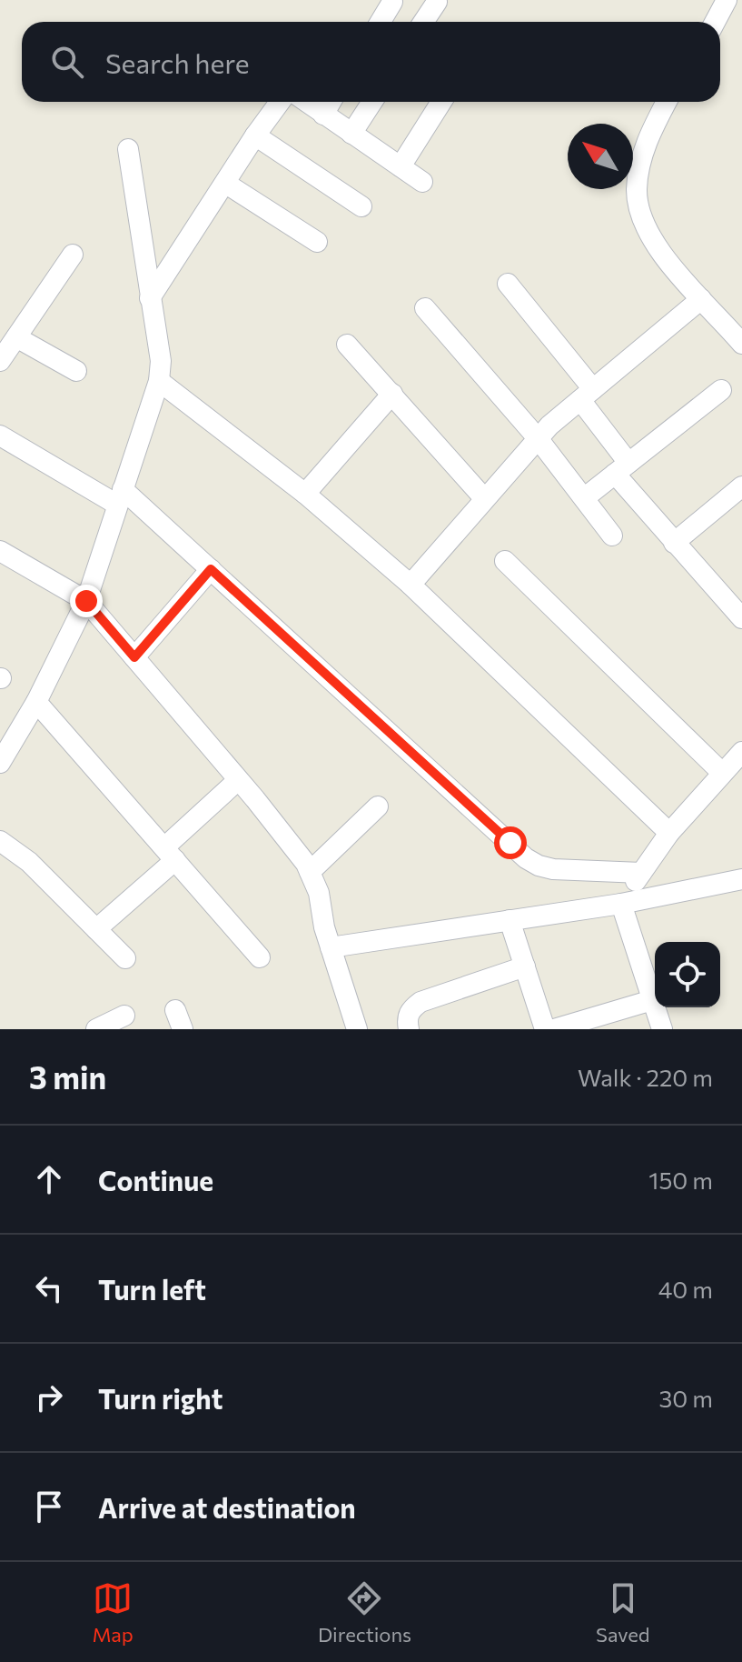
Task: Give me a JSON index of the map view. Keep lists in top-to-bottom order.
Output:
{
  "north": "top left",
  "page": {
    "search": "Search here",
    "heading": ["3 min", "Walk · 220 m"],
    "list": [
      ["Continue", "150 m"],
      ["Turn left", "40 m"],
      ["Turn right", "30 m"],
      "Arrive at destination"
    ],
    "nav": ["Map", "Directions", "Saved"]
  }
}
